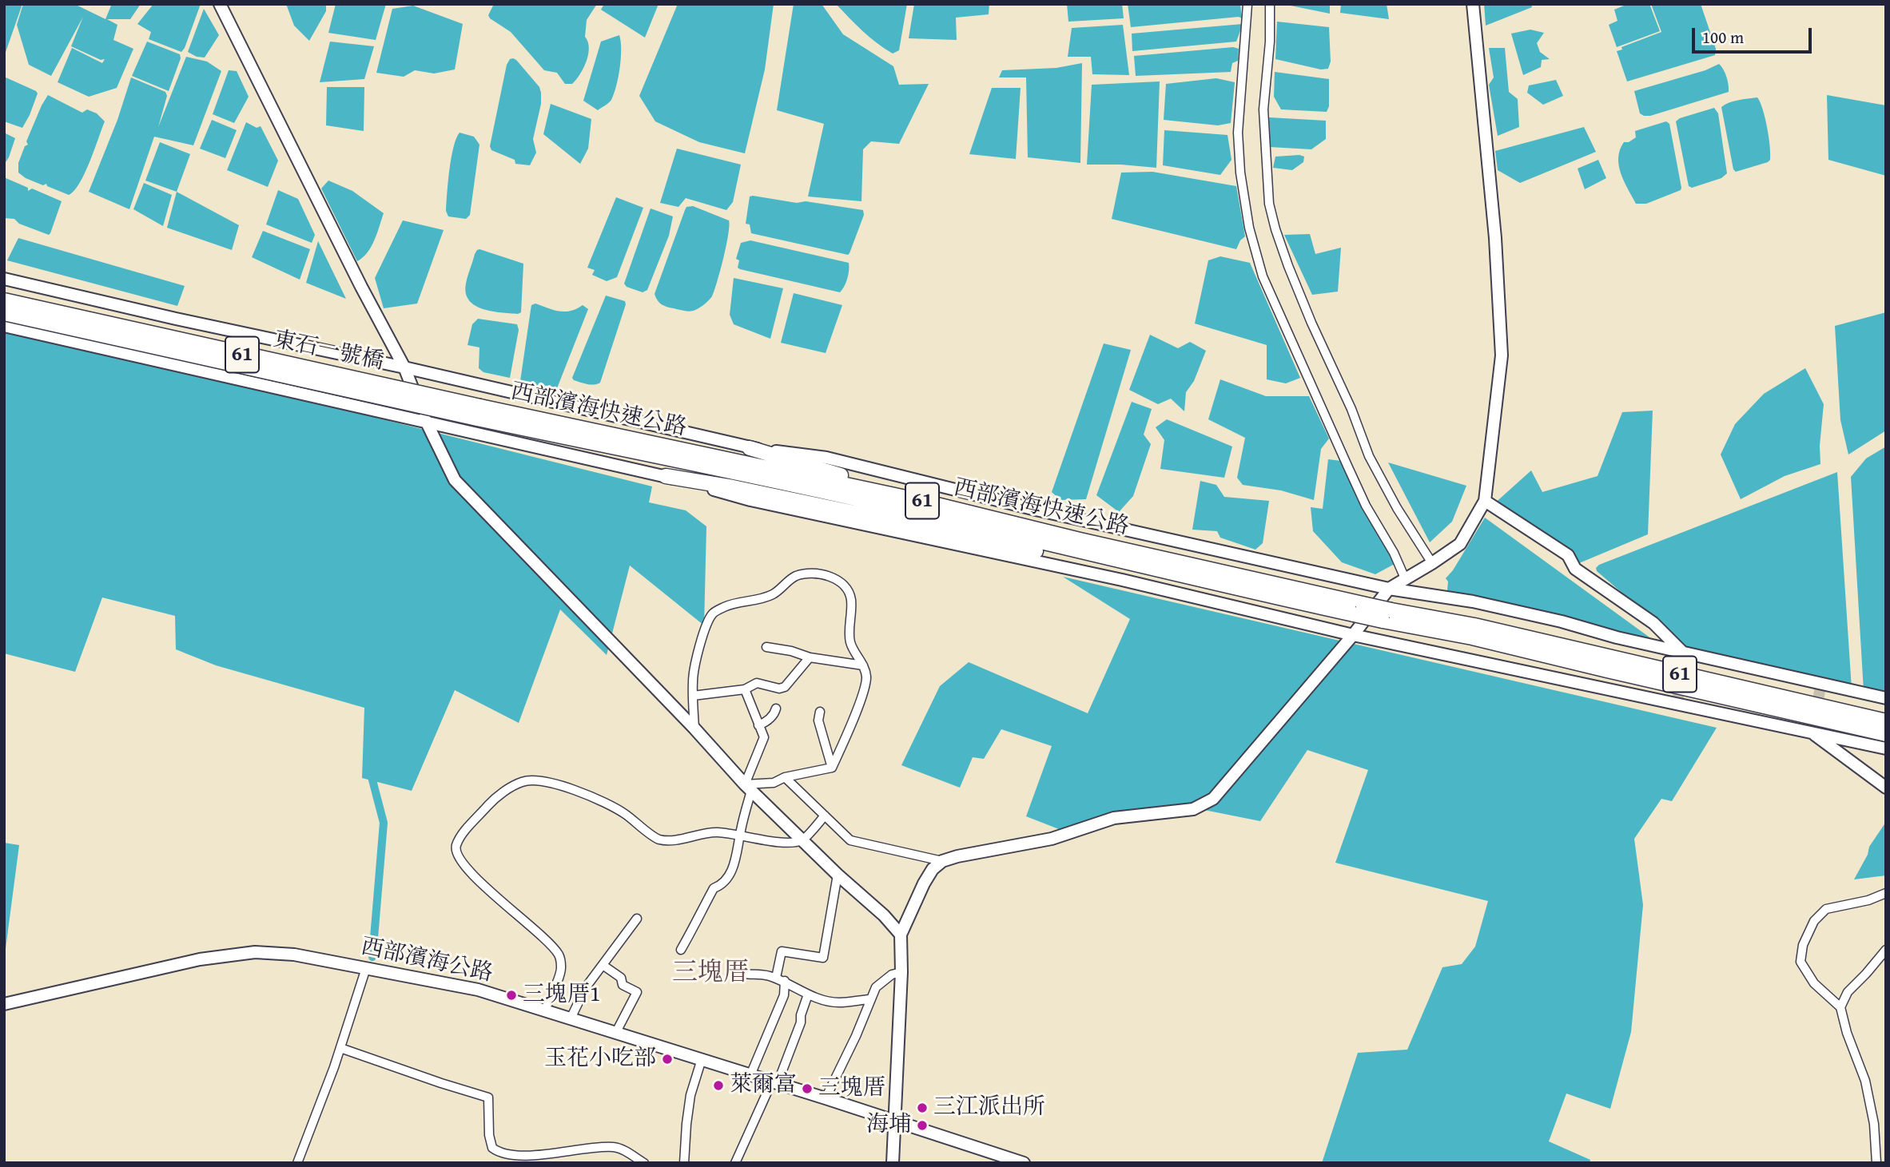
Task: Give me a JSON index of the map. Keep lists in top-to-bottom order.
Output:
{
  "streets": {
    "highway": ["東石一號橋", "61", "西部濱海快速公路"],
    "street": ["西部濱海公路"]
  },
  "crossings": [
    ["東石一號橋", "西部濱海快速公路"],
    ["61", "西部濱海快速公路"]
  ],
  "districts": ["三塊厝"],
  "places": [
    "三塊厝1",
    "玉花小吃部",
    "萊爾富",
    "三塊厝",
    "三江派出所",
    "海埔"
  ],
  "scale_bar": "100 m"
}
